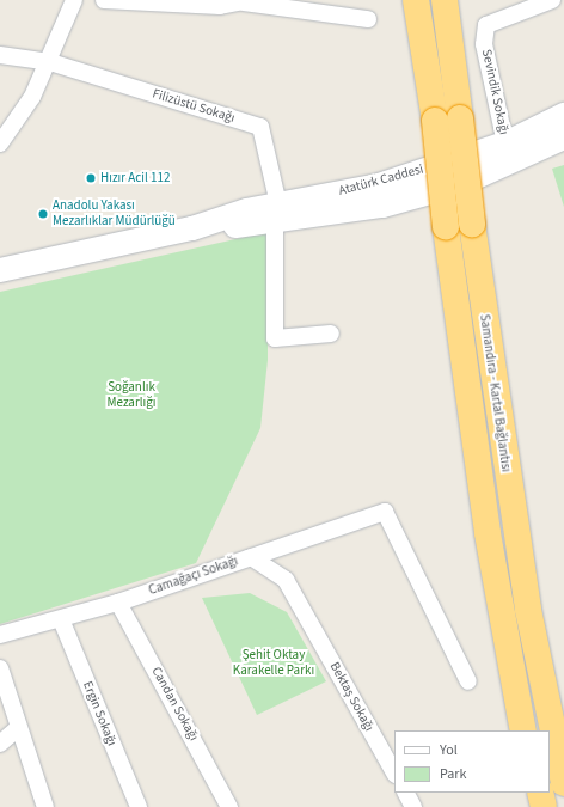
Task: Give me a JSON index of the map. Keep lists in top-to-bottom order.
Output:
{
  "streets": {
    "highway": ["Samandıra - Kartal Bağlantısı"],
    "street": [
      "Sevindik Sokağı",
      "Filizüstü Sokağı",
      "Atatürk Caddesi",
      "Camağaçı Sokağı",
      "Bektaş Sokağı",
      "Candan Sokağı",
      "Ergin Sokağı"
    ]
  },
  "crossings": [
    ["Sevindik Sokağı", "Atatürk Caddesi"],
    ["Filizüstü Sokağı", "Atatürk Caddesi"],
    ["Camağaçı Sokağı", "Bektaş Sokağı"],
    ["Camağaçı Sokağı", "Candan Sokağı"],
    ["Camağaçı Sokağı", "Ergin Sokağı"]
  ],
  "parks": ["Soğanlık Mezarlığı", "Şehit Oktay Karakelle Parkı"],
  "places": ["Hızır Acil 112", "Anadolu Yakası Mezarlıklar Müdürlüğü"],
  "legend": ["Yol", "Park"]
}
